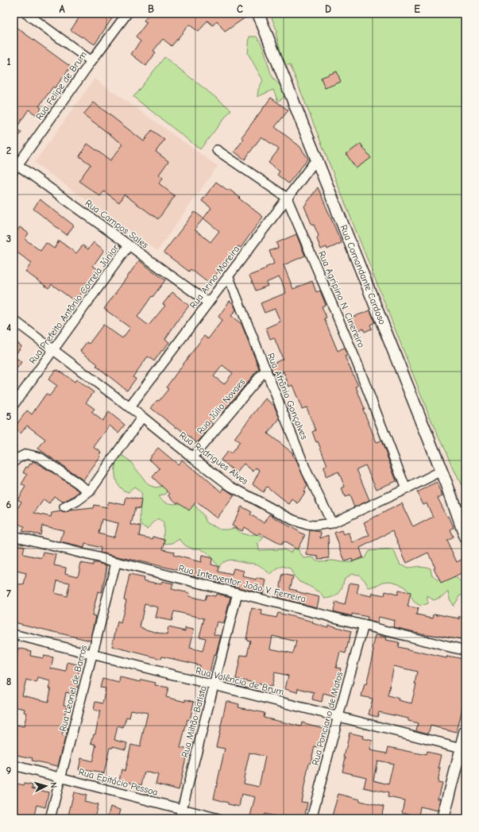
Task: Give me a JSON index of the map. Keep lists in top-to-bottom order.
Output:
{
  "streets": {
    "street": [
      "Rua Felipe de Brum",
      "Rua Campos Sales",
      "Rua Comandante Cardoso",
      "Rua Arino Moreira",
      "Rua Agripino N. Cinereiro",
      "Rua Prefeito Antônio Correia Júnior",
      "Rua Afrânio Gonçalves",
      "Rua Júlio Novaes",
      "Rua Rodrigues Alves",
      "Rua Interventor João V. Ferreira",
      "Rua Valêncio de Brum",
      "Rua Leonel de Barros",
      "Rua Ponciano de Matos",
      "Rua Miltão Batista",
      "Rua Epitácio Pessoa"
    ]
  },
  "crossings": [
    ["Rua Felipe de Brum", "Rua Campos Sales"],
    ["Rua Campos Sales", "Rua Arino Moreira"],
    ["Rua Campos Sales", "Rua Prefeito Antônio Correia Júnior"],
    ["Rua Comandante Cardoso", "Rua Arino Moreira"],
    ["Rua Comandante Cardoso", "Rua Rodrigues Alves"],
    ["Rua Arino Moreira", "Rua Agripino N. Cinereiro"],
    ["Rua Arino Moreira", "Rua Afrânio Gonçalves"],
    ["Rua Arino Moreira", "Rua Rodrigues Alves"],
    ["Rua Agripino N. Cinereiro", "Rua Rodrigues Alves"],
    ["Rua Prefeito Antônio Correia Júnior", "Rua Rodrigues Alves"],
    ["Rua Afrânio Gonçalves", "Rua Júlio Novaes"],
    ["Rua Afrânio Gonçalves", "Rua Rodrigues Alves"],
    ["Rua Júlio Novaes", "Rua Rodrigues Alves"],
    ["Rua Interventor João V. Ferreira", "Rua Leonel de Barros"],
    ["Rua Interventor João V. Ferreira", "Rua Ponciano de Matos"],
    ["Rua Interventor João V. Ferreira", "Rua Miltão Batista"],
    ["Rua Valêncio de Brum", "Rua Leonel de Barros"],
    ["Rua Valêncio de Brum", "Rua Ponciano de Matos"],
    ["Rua Valêncio de Brum", "Rua Miltão Batista"],
    ["Rua Leonel de Barros", "Rua Epitácio Pessoa"],
    ["Rua Miltão Batista", "Rua Epitácio Pessoa"]
  ],
  "north": "right",
  "grid": {
    "columns": [
      "A",
      "B",
      "C",
      "D",
      "E"
    ],
    "rows": [
      "1",
      "2",
      "3",
      "4",
      "5",
      "6",
      "7",
      "8",
      "9"
    ]
  }
}
